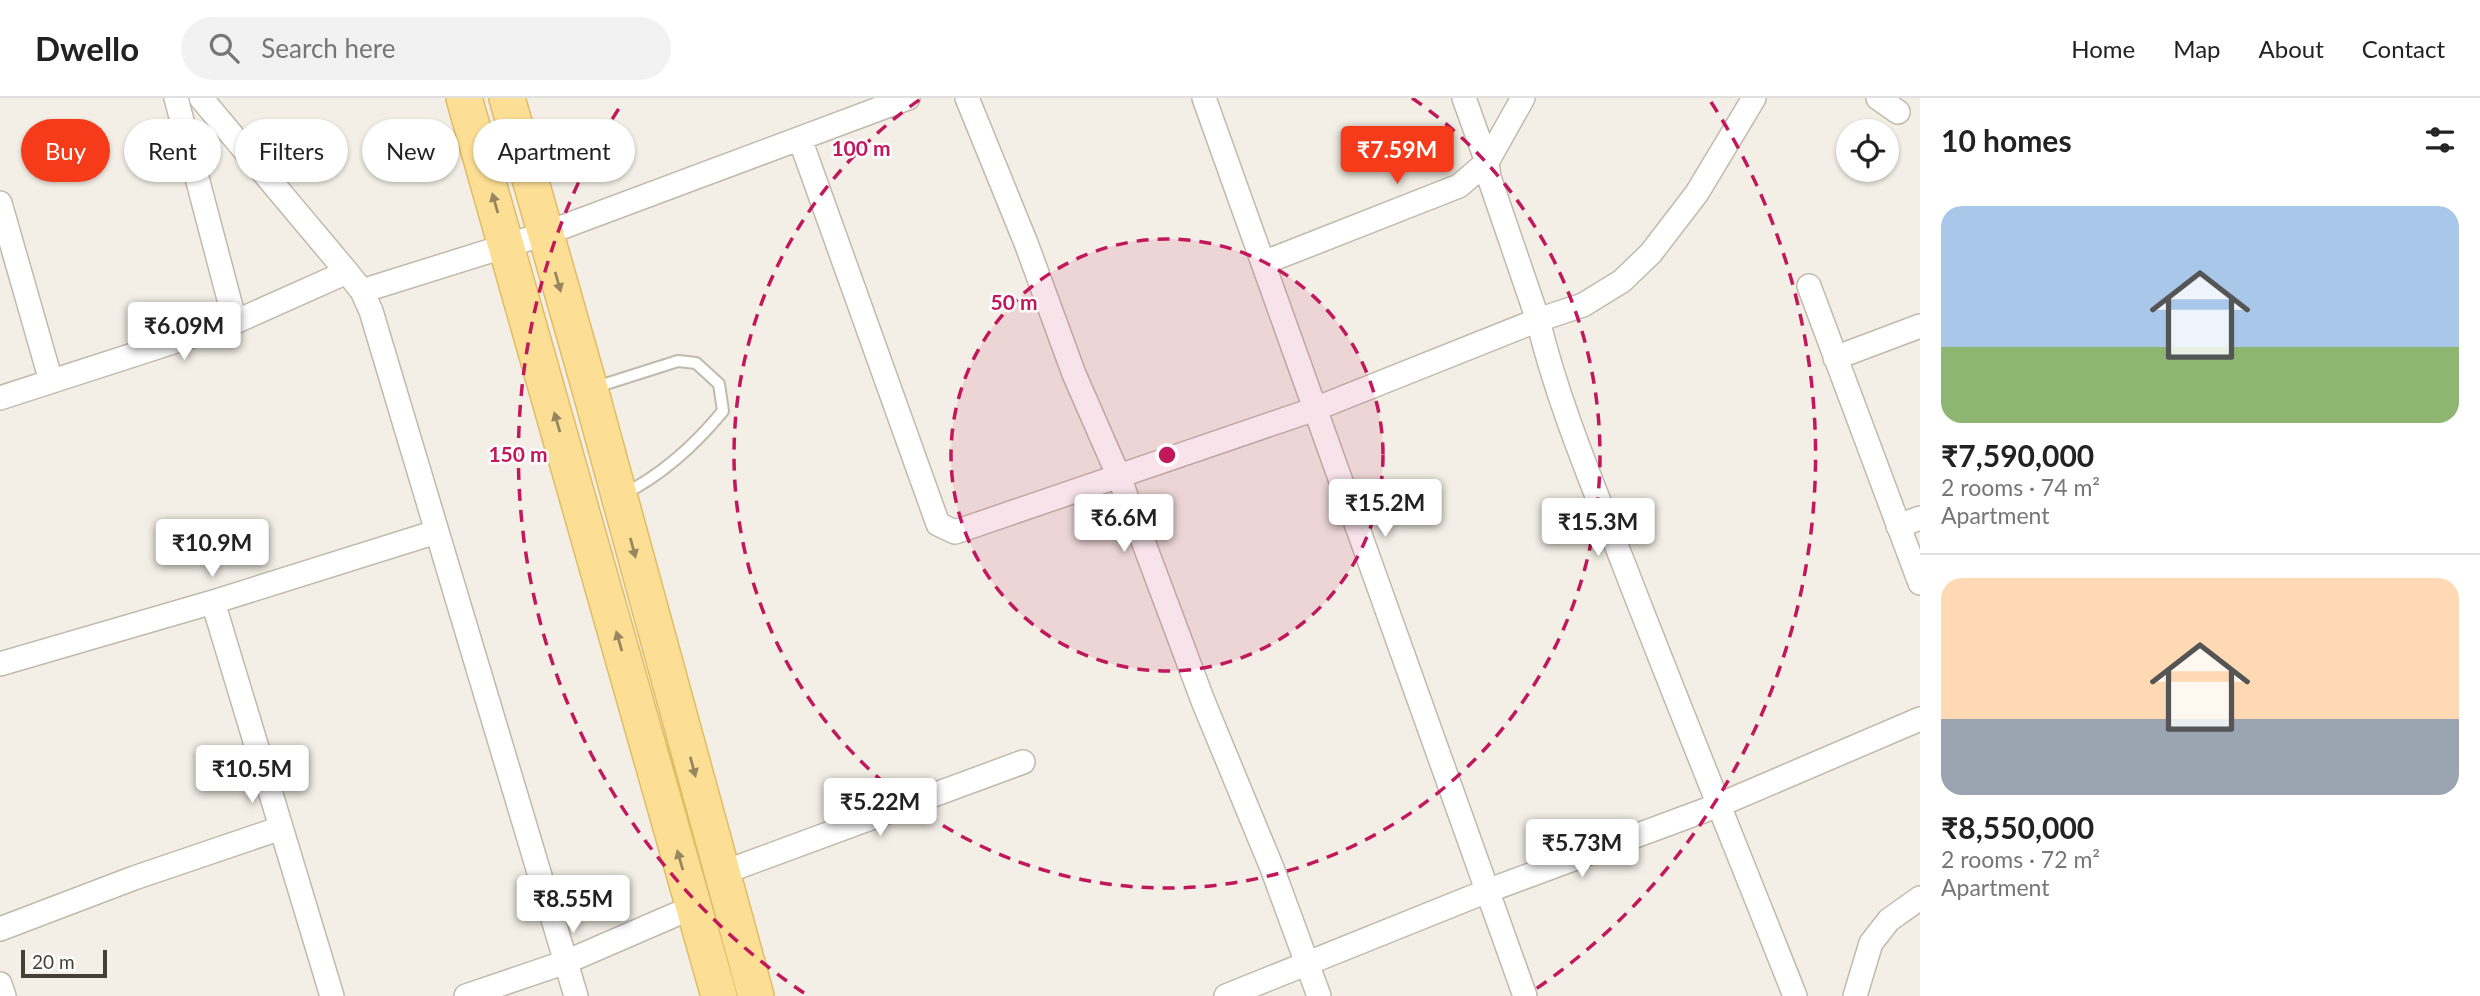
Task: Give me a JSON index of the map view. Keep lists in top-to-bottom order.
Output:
{
  "scale_bar": "20 m",
  "page": {
    "header": "Dwello",
    "search": "Search here",
    "nav": [
      "Home",
      "Map",
      "About",
      "Contact"
    ],
    "heading": "10 homes",
    "chip": [
      "Buy",
      "Rent",
      "Filters",
      "New",
      "Apartment"
    ],
    "price": [
      "₹7.59M",
      "₹6.09M",
      "₹15.2M",
      "₹6.6M",
      "₹15.3M",
      "₹10.9M",
      "₹10.5M",
      "₹5.22M",
      "₹5.73M",
      "₹8.55M"
    ],
    "list": [
      {
        "name": "₹7,590,000",
        "note": "2 rooms · 74 m² · Apartment"
      },
      {
        "name": "₹8,550,000",
        "note": "2 rooms · 72 m² · Apartment"
      }
    ],
    "scale": "20 m"
  },
  "rings": ["100 m", "50 m", "150 m"]
}
